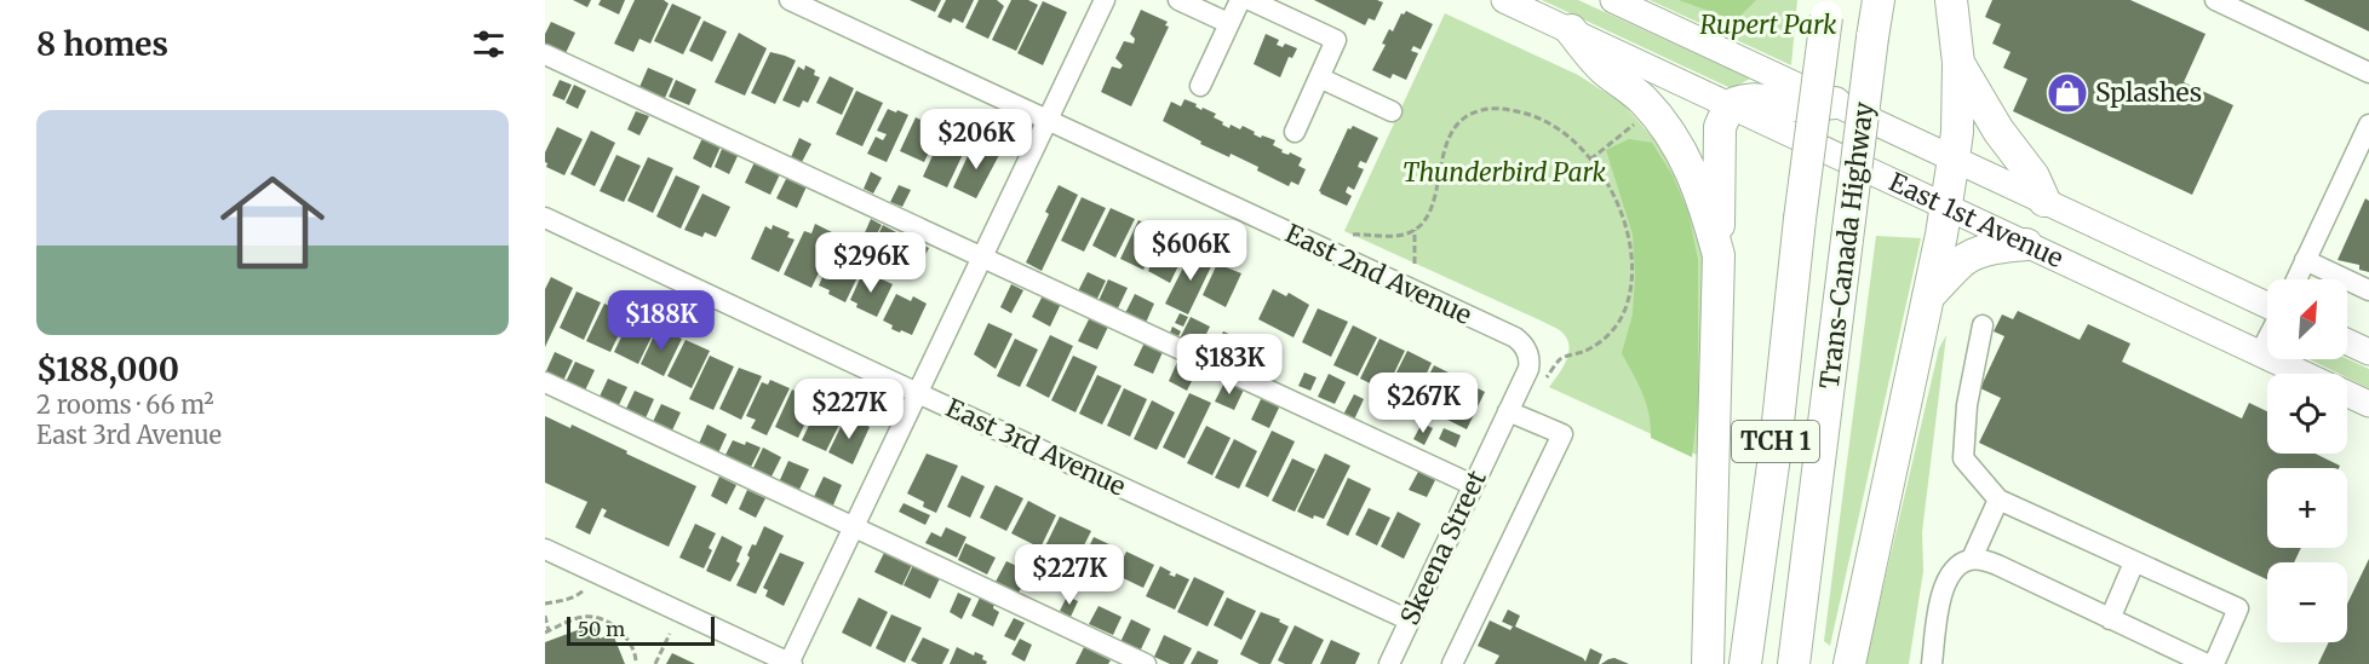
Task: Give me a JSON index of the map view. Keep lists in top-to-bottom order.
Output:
{
  "streets": {
    "highway": ["Trans-Canada Highway", "TCH 1"],
    "main road": ["East 1st Avenue"],
    "street": ["East 2nd Avenue", "East 3rd Avenue", "Skeena Street"]
  },
  "crossings": [
    ["East 2nd Avenue", "Skeena Street"],
    ["East 3rd Avenue", "Skeena Street"]
  ],
  "parks": ["Rupert Park", "Thunderbird Park"],
  "places": {
    "shop": ["Splashes"]
  },
  "scale_bar": "50 m",
  "north": "top right",
  "page": {
    "heading": "8 homes",
    "list": [
      {
        "name": "$188,000",
        "note": "2 rooms · 66 m² · East 3rd Avenue"
      }
    ],
    "price": [
      "$206K",
      "$606K",
      "$296K",
      "$188K",
      "$183K",
      "$267K",
      "$227K",
      "$227K"
    ],
    "map_buttons": ["+", "−"],
    "scale": "50 m"
  }
}
